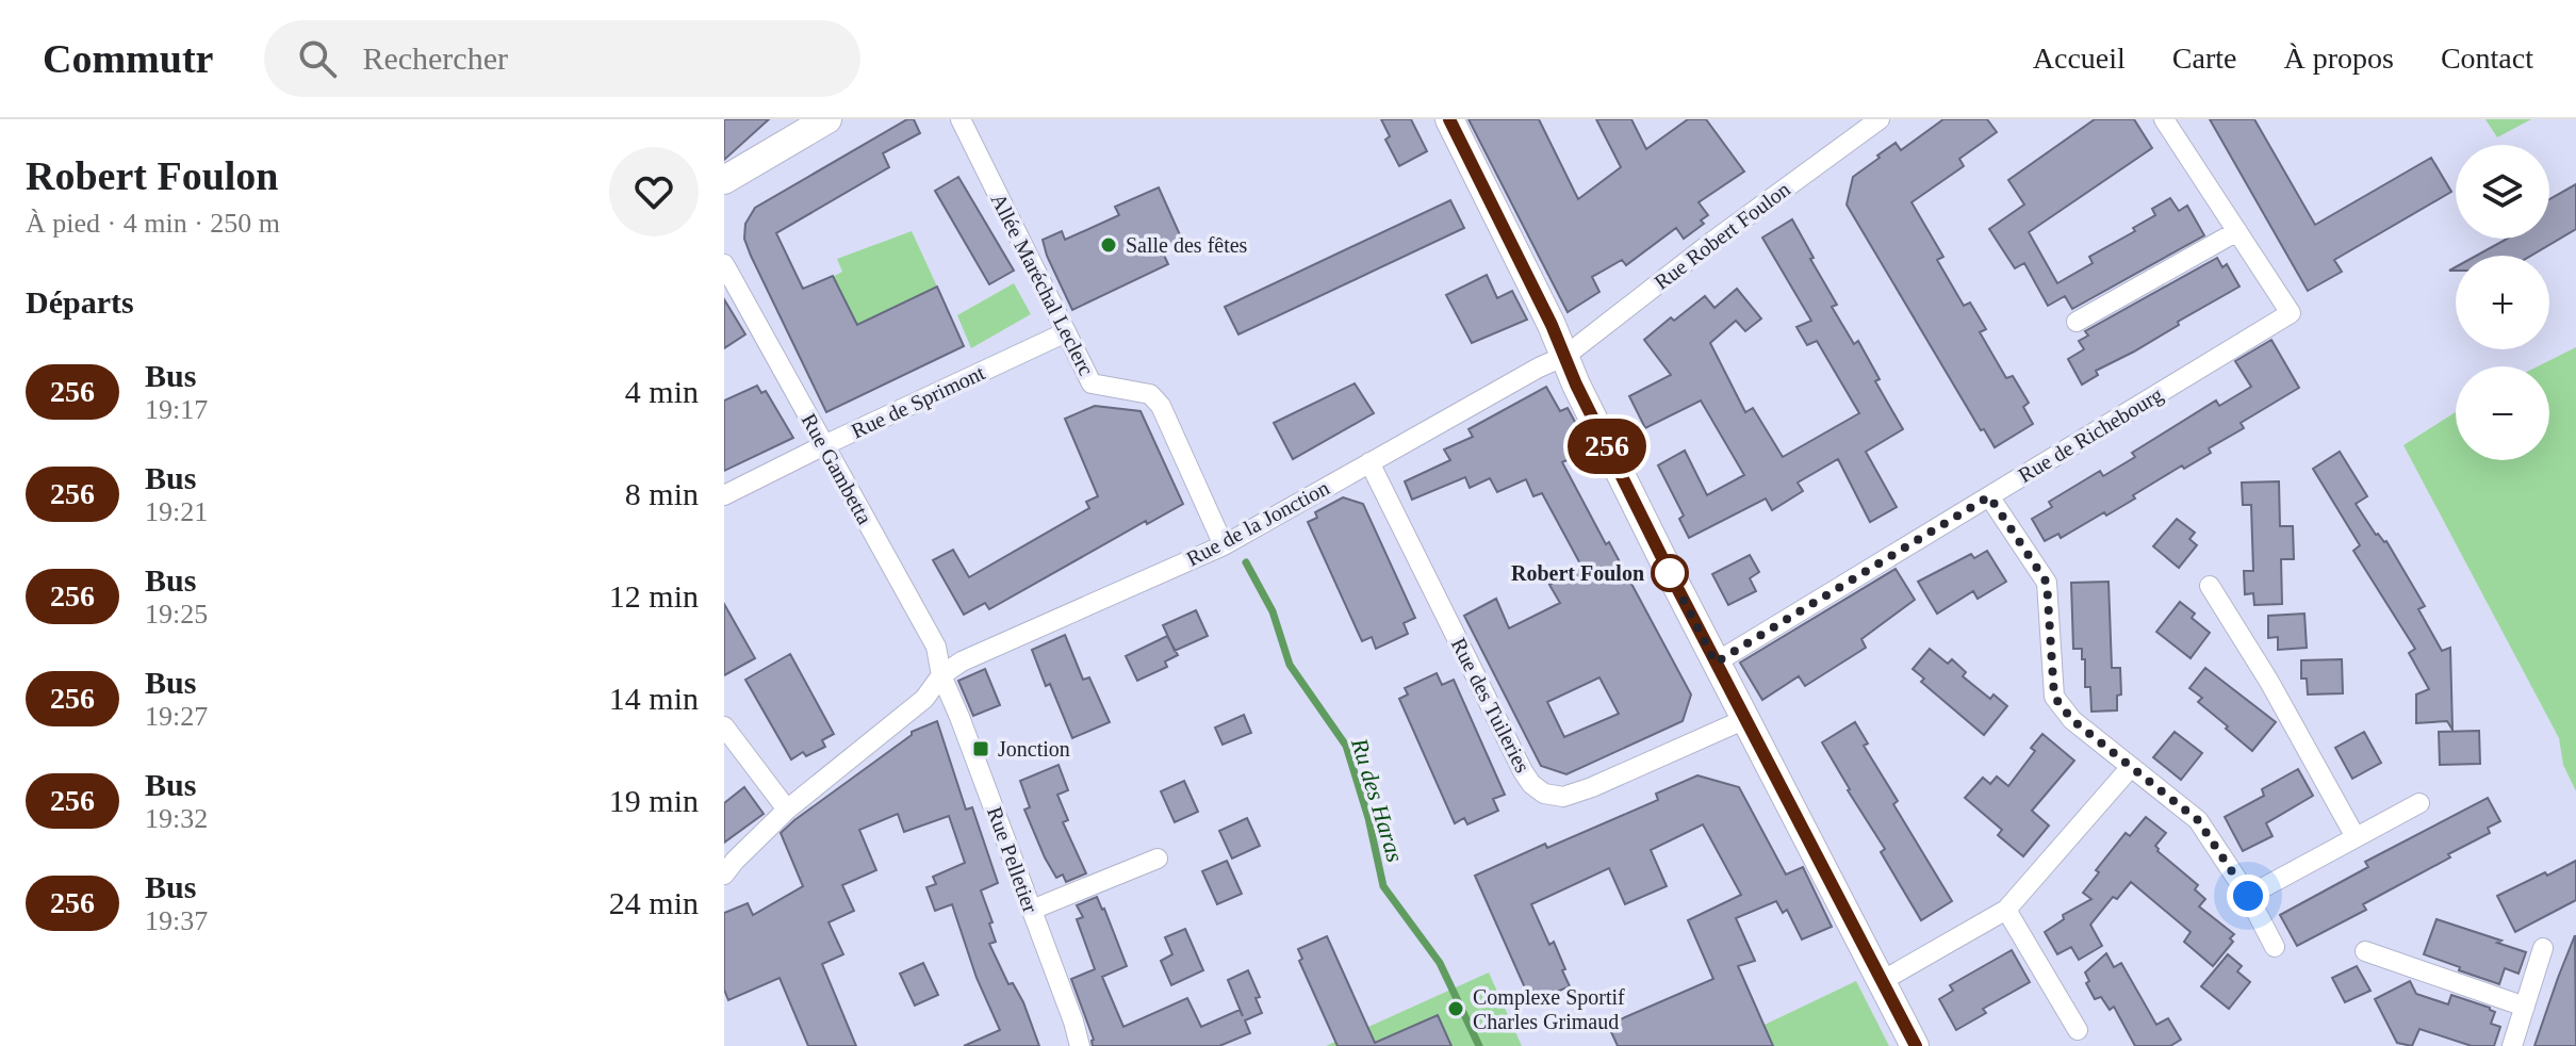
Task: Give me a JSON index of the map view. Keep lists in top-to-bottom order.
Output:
{
  "streets": {
    "street": [
      "Rue Robert Foulon",
      "Allée Maréchal Leclerc",
      "Rue de Sprimont",
      "Rue de Richebourg",
      "Rue Gambetta",
      "Rue de la Jonction",
      "Rue des Tuileries",
      "Rue Pelletier"
    ]
  },
  "crossings": [
    ["Rue Robert Foulon", "Rue de la Jonction"],
    ["Allée Maréchal Leclerc", "Rue de Sprimont"],
    ["Allée Maréchal Leclerc", "Rue de la Jonction"],
    ["Rue de Sprimont", "Rue Gambetta"],
    ["Rue Gambetta", "Rue de la Jonction"],
    ["Rue Gambetta", "Rue Pelletier"],
    ["Rue de la Jonction", "Rue des Tuileries"],
    ["Rue de la Jonction", "Rue Pelletier"]
  ],
  "water": ["Ru des Haras"],
  "places": {
    "other": ["Salle des fêtes", "Robert Foulon", "Complexe Sportif Charles Grimaud"],
    "transit": ["Jonction"]
  },
  "lines": ["bus line 256"],
  "page": {
    "header": "Commutr",
    "search": "Rechercher",
    "nav": [
      "Accueil",
      "Carte",
      "À propos",
      "Contact"
    ],
    "heading": [
      ["Robert Foulon", "À pied · 4 min · 250 m"],
      "Départs"
    ],
    "on_map": "256",
    "map_buttons": ["+", "−"],
    "list": [
      {
        "mark": "256",
        "name": "Bus",
        "note": "19:17",
        "value": "4 min"
      },
      {
        "mark": "256",
        "name": "Bus",
        "note": "19:21",
        "value": "8 min"
      },
      {
        "mark": "256",
        "name": "Bus",
        "note": "19:25",
        "value": "12 min"
      },
      {
        "mark": "256",
        "name": "Bus",
        "note": "19:27",
        "value": "14 min"
      },
      {
        "mark": "256",
        "name": "Bus",
        "note": "19:32",
        "value": "19 min"
      },
      {
        "mark": "256",
        "name": "Bus",
        "note": "19:37",
        "value": "24 min"
      }
    ]
  }
}
